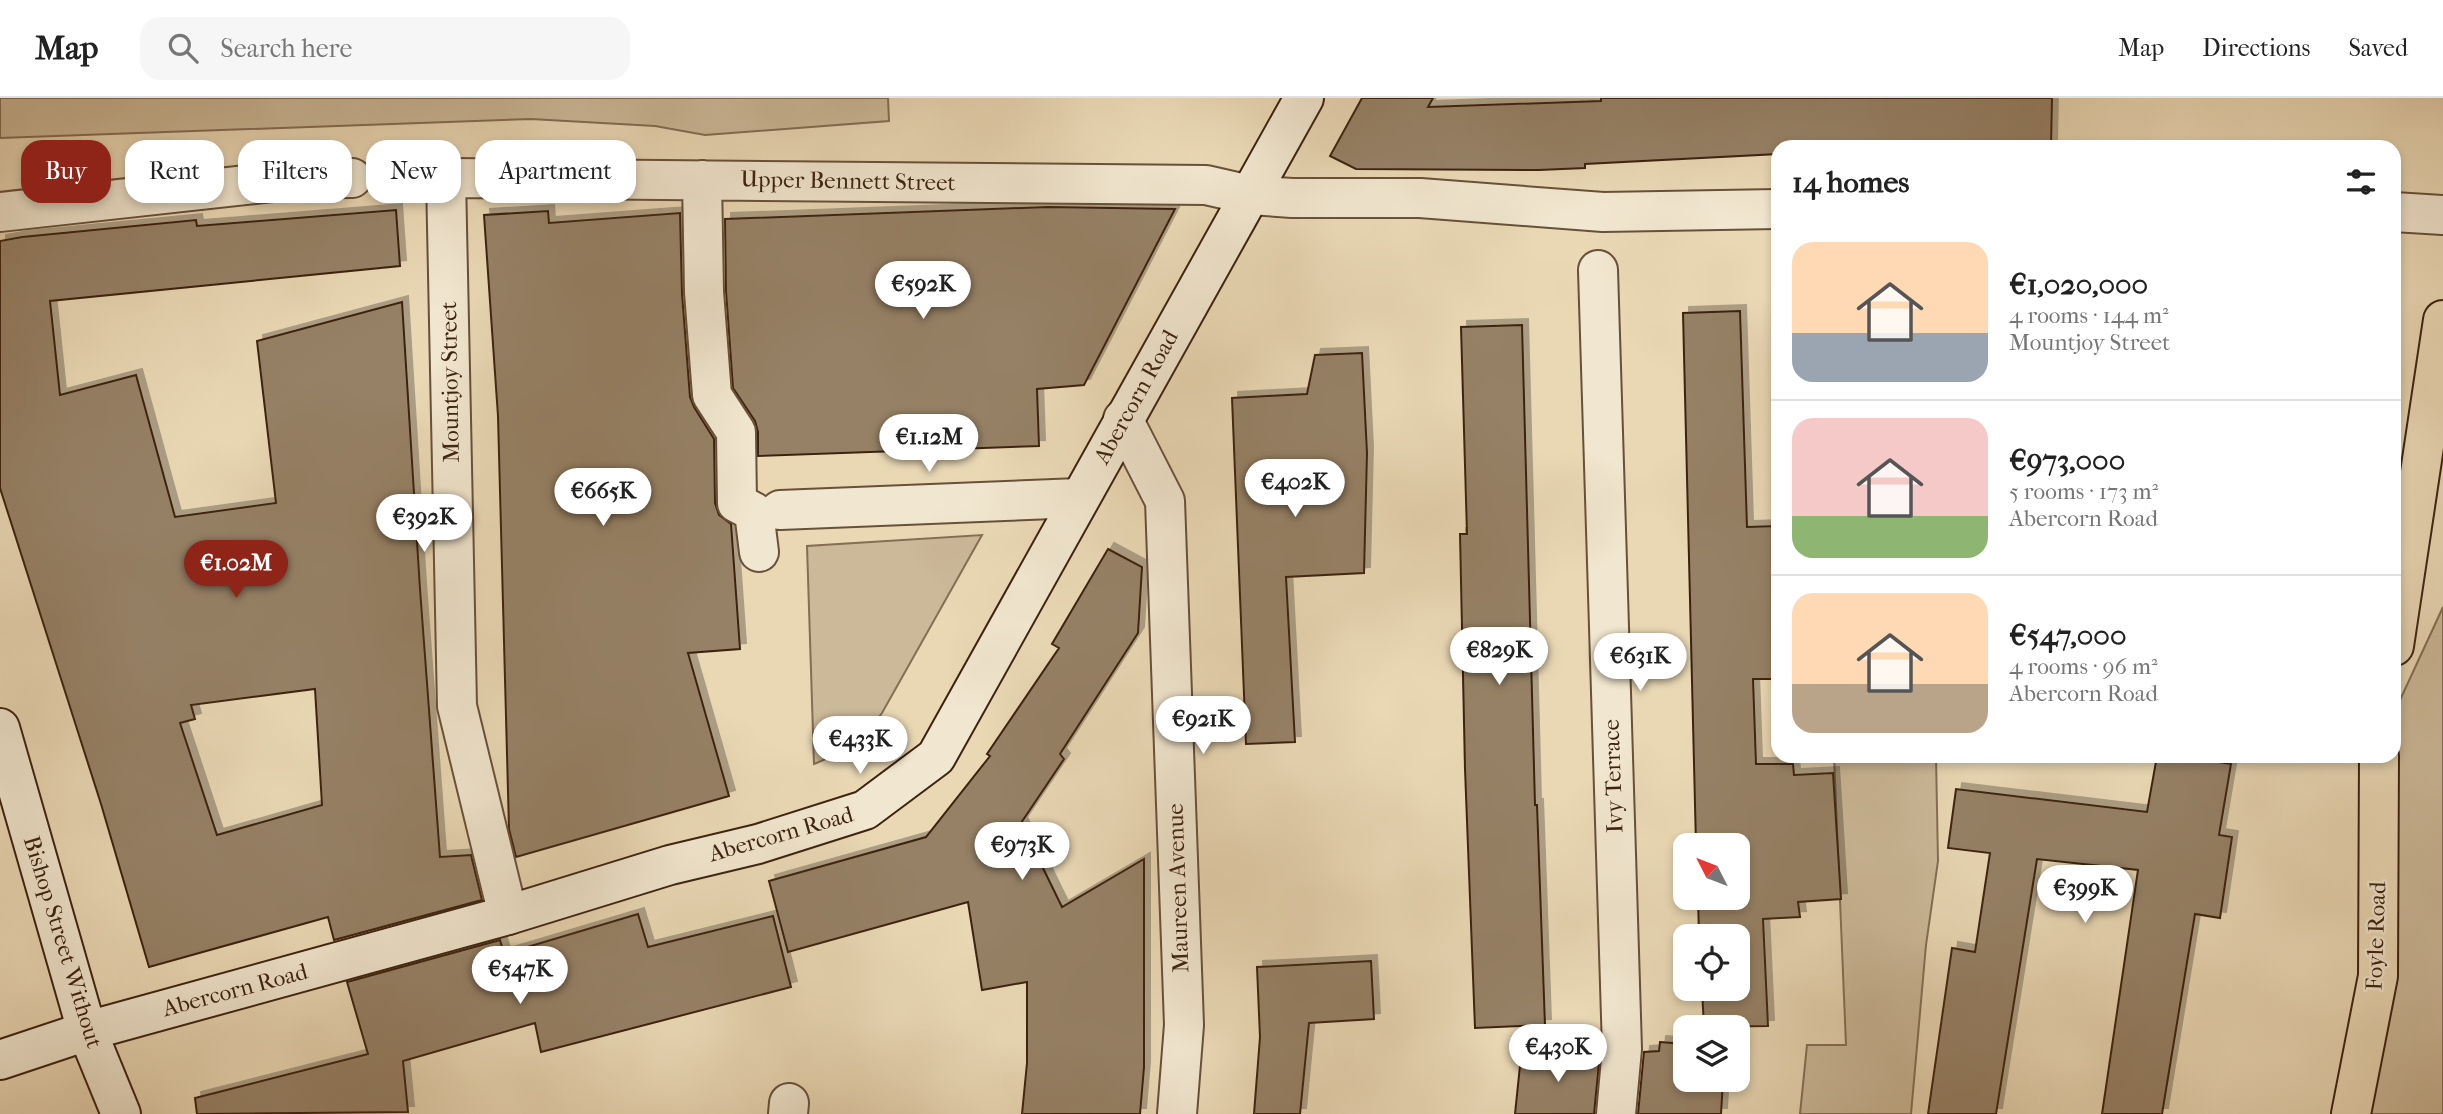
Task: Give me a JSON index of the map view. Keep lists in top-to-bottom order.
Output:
{
  "streets": {
    "main road": ["Foyle Road"],
    "street": [
      "Upper Bennett Street",
      "Mountjoy Street",
      "Abercorn Road",
      "Ivy Terrace",
      "Maureen Avenue",
      "Bishop Street Without"
    ]
  },
  "crossings": [
    ["Upper Bennett Street", "Abercorn Road"],
    ["Mountjoy Street", "Abercorn Road"],
    ["Abercorn Road", "Maureen Avenue"],
    ["Abercorn Road", "Bishop Street Without"]
  ],
  "north": "top left",
  "page": {
    "header": "Map",
    "search": "Search here",
    "nav": ["Map", "Directions", "Saved"],
    "chip": [
      "Buy",
      "Rent",
      "Filters",
      "New",
      "Apartment"
    ],
    "heading": "14 homes",
    "list": [
      {
        "name": "€1,020,000",
        "note": "4 rooms · 144 m² · Mountjoy Street"
      },
      {
        "name": "€973,000",
        "note": "5 rooms · 173 m² · Abercorn Road"
      },
      {
        "name": "€547,000",
        "note": "4 rooms · 96 m² · Abercorn Road"
      }
    ],
    "price": [
      "€592K",
      "€1.12M",
      "€402K",
      "€665K",
      "€392K",
      "€1.02M",
      "€829K",
      "€631K",
      "€921K",
      "€433K",
      "€973K",
      "€399K",
      "€547K",
      "€430K"
    ]
  }
}
